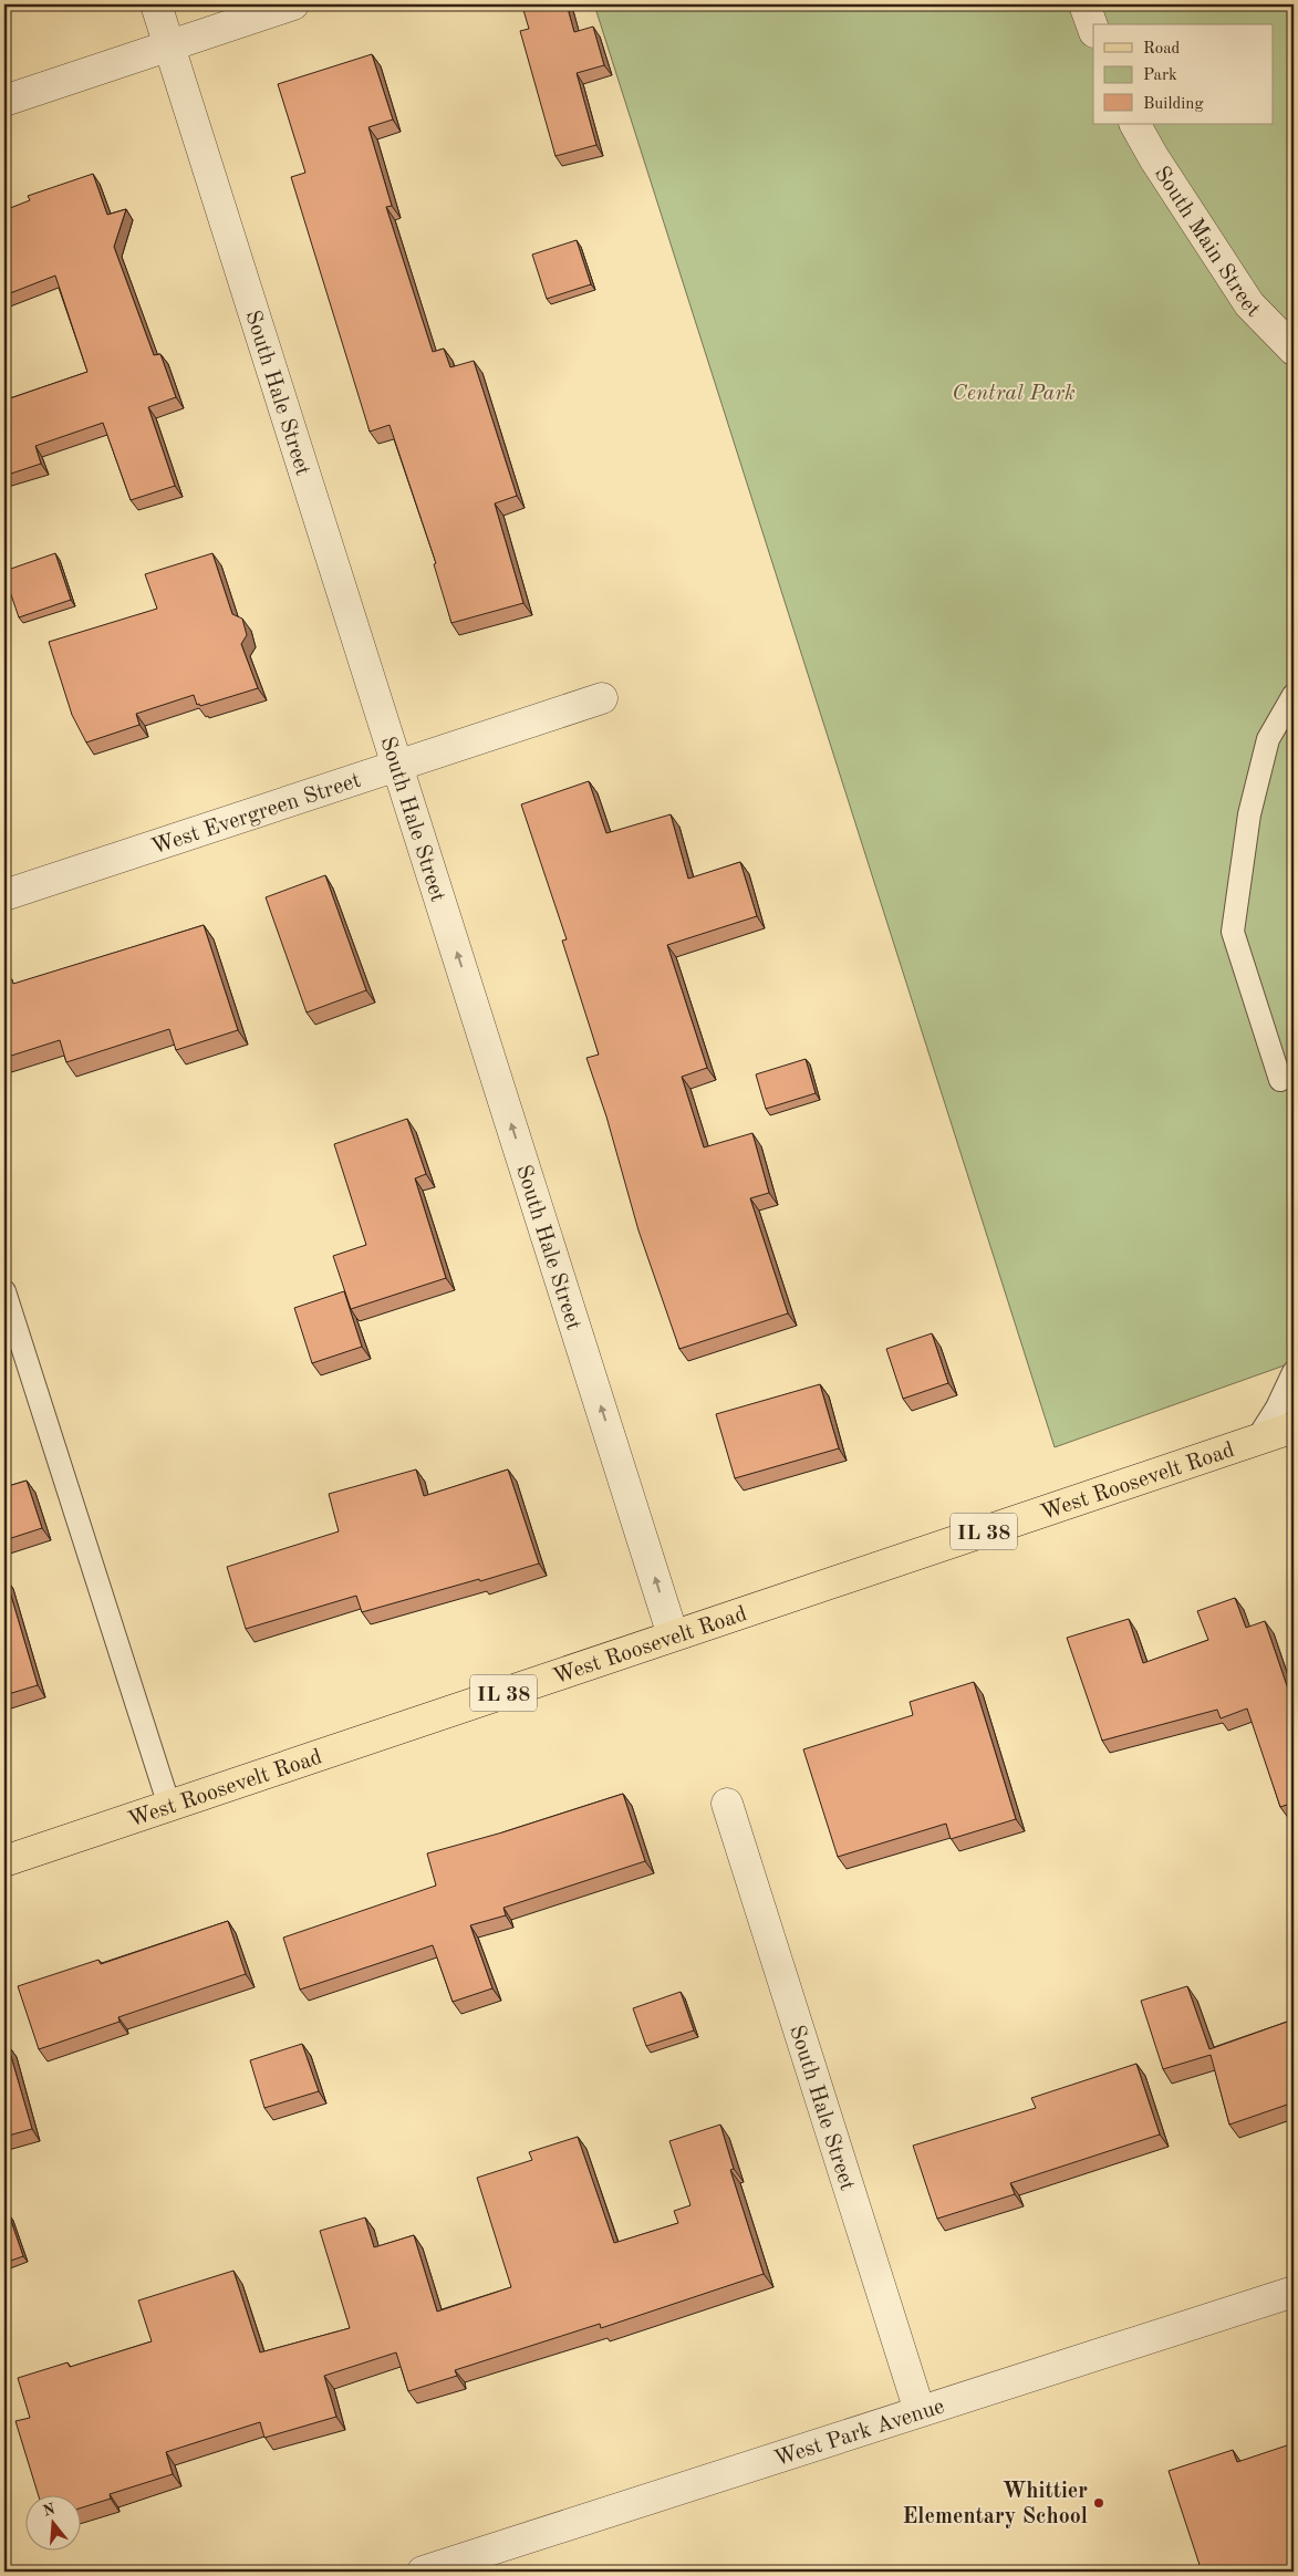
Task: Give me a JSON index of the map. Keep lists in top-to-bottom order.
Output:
{
  "streets": {
    "main road": ["West Roosevelt Road", "IL 38"],
    "street": [
      "South Main Street",
      "South Hale Street",
      "West Evergreen Street",
      "West Park Avenue"
    ]
  },
  "crossings": [
    ["South Hale Street", "West Evergreen Street"],
    ["South Hale Street", "West Roosevelt Road"],
    ["South Hale Street", "West Park Avenue"]
  ],
  "one_way": ["South Hale Street"],
  "parks": ["Central Park"],
  "places": ["Whittier Elementary School"],
  "legend": ["Road", "Park", "Building"],
  "north": "top"
}
